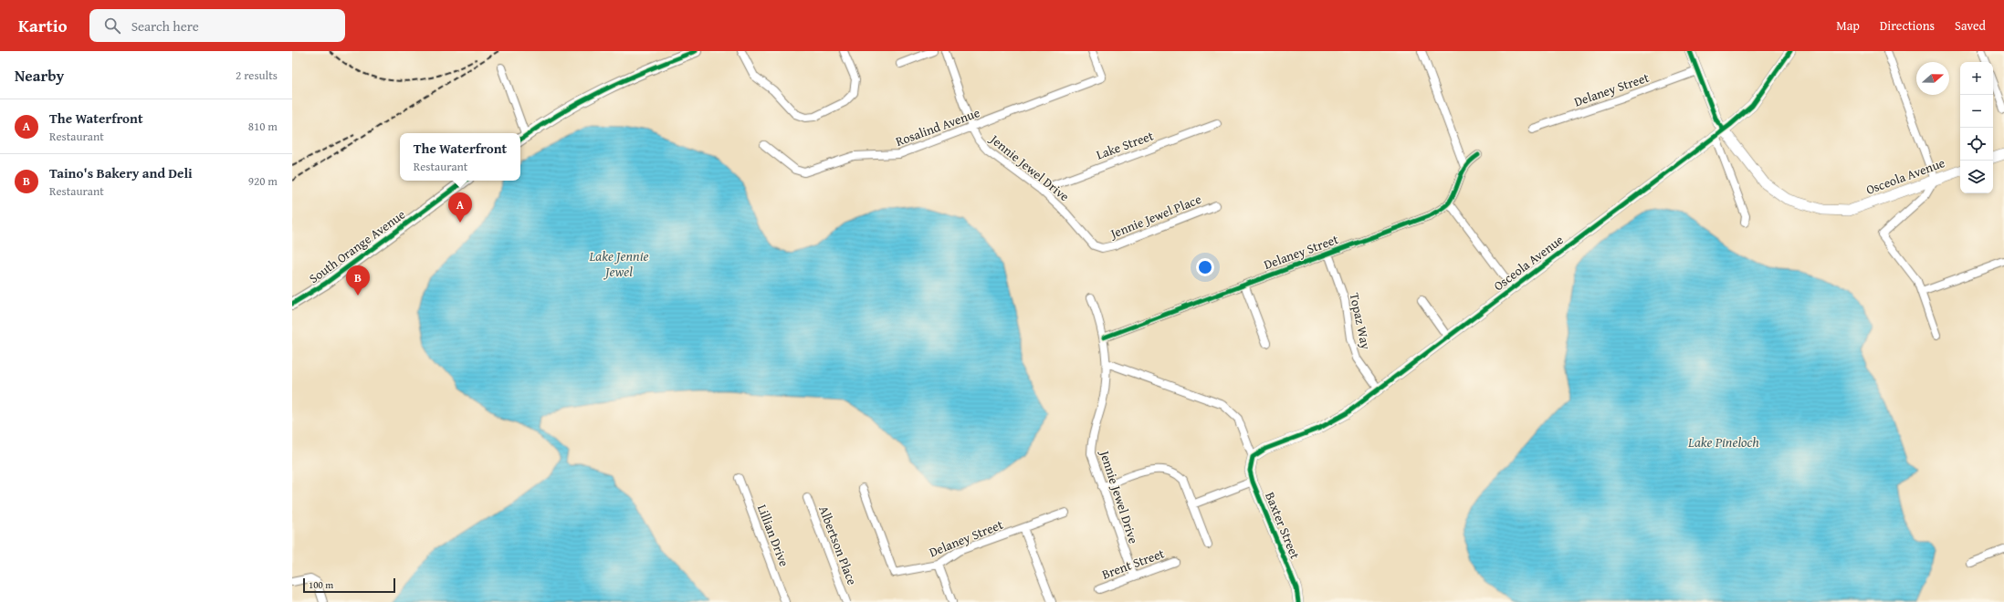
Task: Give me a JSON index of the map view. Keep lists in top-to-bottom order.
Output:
{
  "streets": {
    "main road": ["South Orange Avenue"],
    "street": [
      "Delaney Street",
      "Rosalind Avenue",
      "Lake Street",
      "Jennie Jewel Drive",
      "Osceola Avenue",
      "Jennie Jewel Place",
      "Topaz Way",
      "Baxter Street",
      "Lillian Drive",
      "Albertson Place",
      "Brent Street"
    ]
  },
  "crossings": [
    ["Delaney Street", "Jennie Jewel Drive"],
    ["Delaney Street", "Osceola Avenue"],
    ["Delaney Street", "Topaz Way"],
    ["Rosalind Avenue", "Jennie Jewel Drive"],
    ["Lake Street", "Jennie Jewel Drive"],
    ["Jennie Jewel Drive", "Jennie Jewel Place"],
    ["Jennie Jewel Drive", "Baxter Street"],
    ["Jennie Jewel Drive", "Brent Street"],
    ["Osceola Avenue", "Topaz Way"],
    ["Osceola Avenue", "Baxter Street"]
  ],
  "water": ["Lake Jennie Jewel", "Lake Pineloch"],
  "scale_bar": "100 m",
  "north": "right",
  "page": {
    "header": "Kartio",
    "search": "Search here",
    "nav": ["Map", "Directions", "Saved"],
    "heading": ["Nearby", "2 results"],
    "map_buttons": ["+", "−"],
    "list": [
      {
        "mark": "A",
        "name": "The Waterfront",
        "note": "Restaurant",
        "value": "810 m"
      },
      {
        "mark": "B",
        "name": "Taino's Bakery and Deli",
        "note": "Restaurant",
        "value": "920 m"
      }
    ],
    "popup": ["The Waterfront", "Restaurant"],
    "pins": ["A", "B"],
    "scale": "100 m"
  }
}
